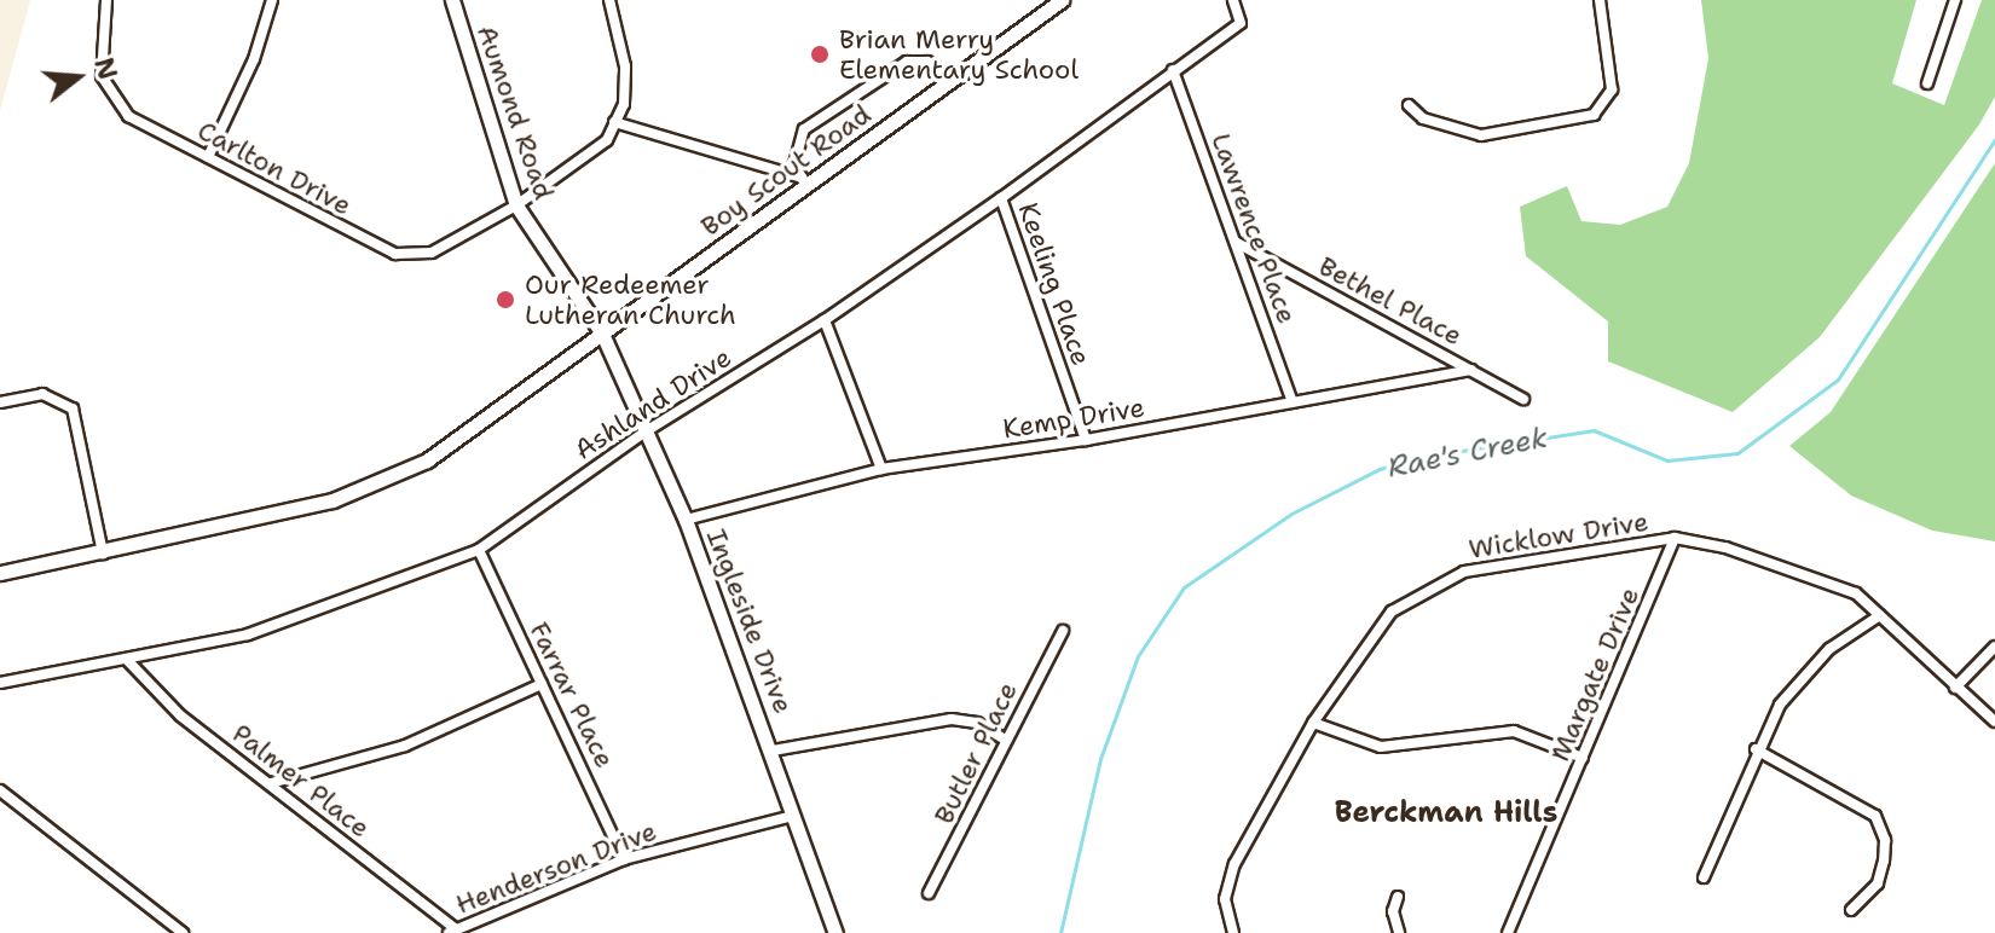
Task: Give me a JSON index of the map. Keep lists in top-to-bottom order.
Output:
{
  "streets": {
    "street": [
      "Aumond Road",
      "Carlton Drive",
      "Boy Scout Road",
      "Lawrence Place",
      "Keeling Place",
      "Bethel Place",
      "Ashland Drive",
      "Kemp Drive",
      "Wicklow Drive",
      "Ingleside Drive",
      "Margate Drive",
      "Farrar Place",
      "Butler Place",
      "Palmer Place",
      "Henderson Drive"
    ]
  },
  "crossings": [
    ["Aumond Road", "Carlton Drive"],
    ["Aumond Road", "Boy Scout Road"],
    ["Aumond Road", "Ingleside Drive"],
    ["Boy Scout Road", "Ingleside Drive"],
    ["Lawrence Place", "Bethel Place"],
    ["Lawrence Place", "Ashland Drive"],
    ["Lawrence Place", "Kemp Drive"],
    ["Keeling Place", "Ashland Drive"],
    ["Keeling Place", "Kemp Drive"],
    ["Bethel Place", "Kemp Drive"],
    ["Ashland Drive", "Ingleside Drive"],
    ["Ashland Drive", "Farrar Place"],
    ["Ashland Drive", "Palmer Place"],
    ["Kemp Drive", "Ingleside Drive"],
    ["Wicklow Drive", "Margate Drive"],
    ["Ingleside Drive", "Henderson Drive"],
    ["Farrar Place", "Henderson Drive"],
    ["Palmer Place", "Henderson Drive"]
  ],
  "districts": ["Berckman Hills"],
  "water": ["Rae's Creek"],
  "places": ["Brian Merry Elementary School", "Our Redeemer Lutheran Church"],
  "north": "right"
}
